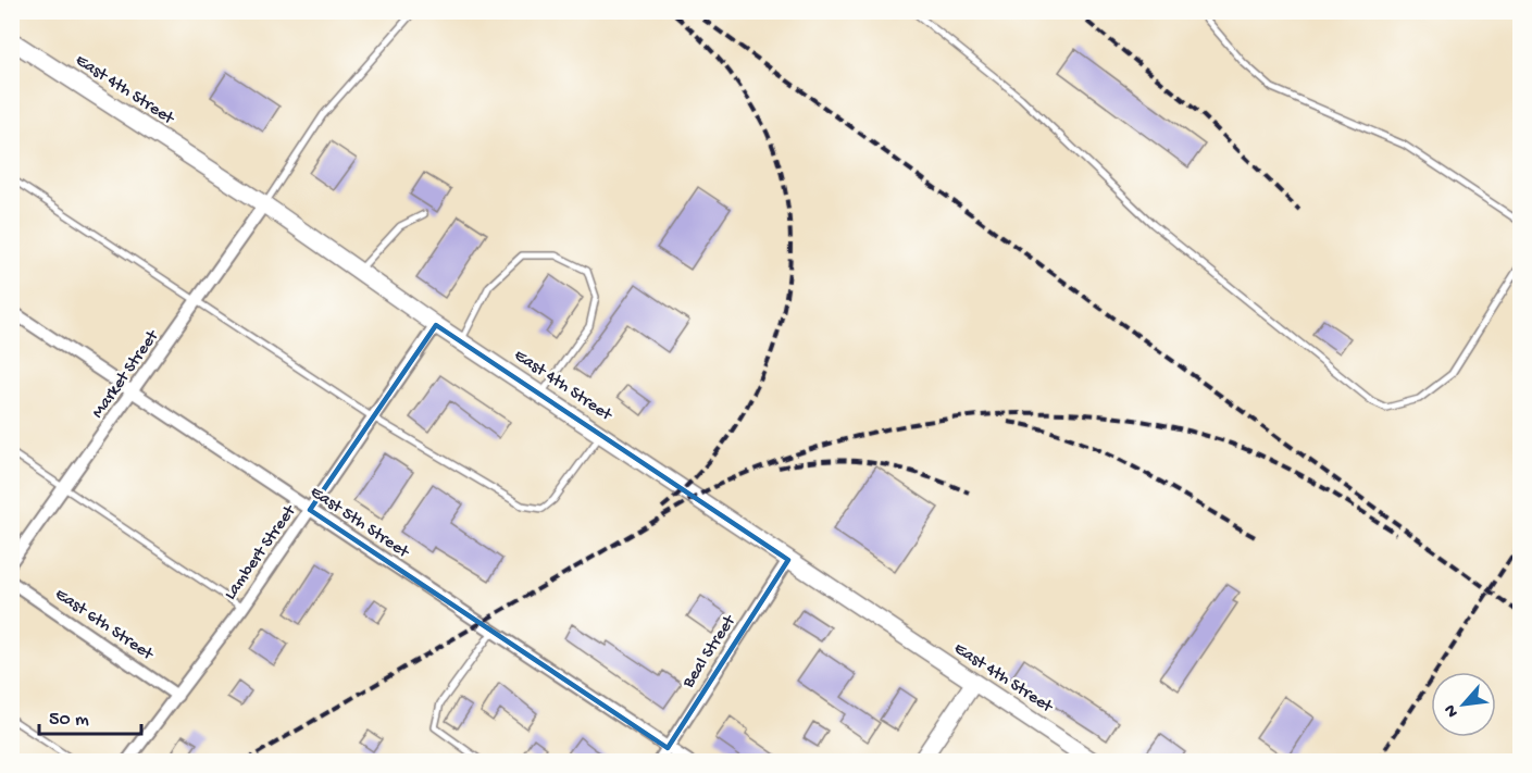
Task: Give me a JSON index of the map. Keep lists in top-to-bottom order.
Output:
{
  "streets": {
    "main road": ["East 4th Street"],
    "street": [
      "Market Street",
      "East 5th Street",
      "Lambert Street",
      "East 6th Street",
      "Beal Street"
    ]
  },
  "crossings": [
    ["East 4th Street", "Market Street"],
    ["East 4th Street", "Lambert Street"],
    ["East 4th Street", "Beal Street"],
    ["Market Street", "East 5th Street"],
    ["East 5th Street", "Lambert Street"],
    ["East 5th Street", "Beal Street"],
    ["Lambert Street", "East 6th Street"]
  ],
  "scale_bar": "50 m",
  "north": "bottom left"
}
